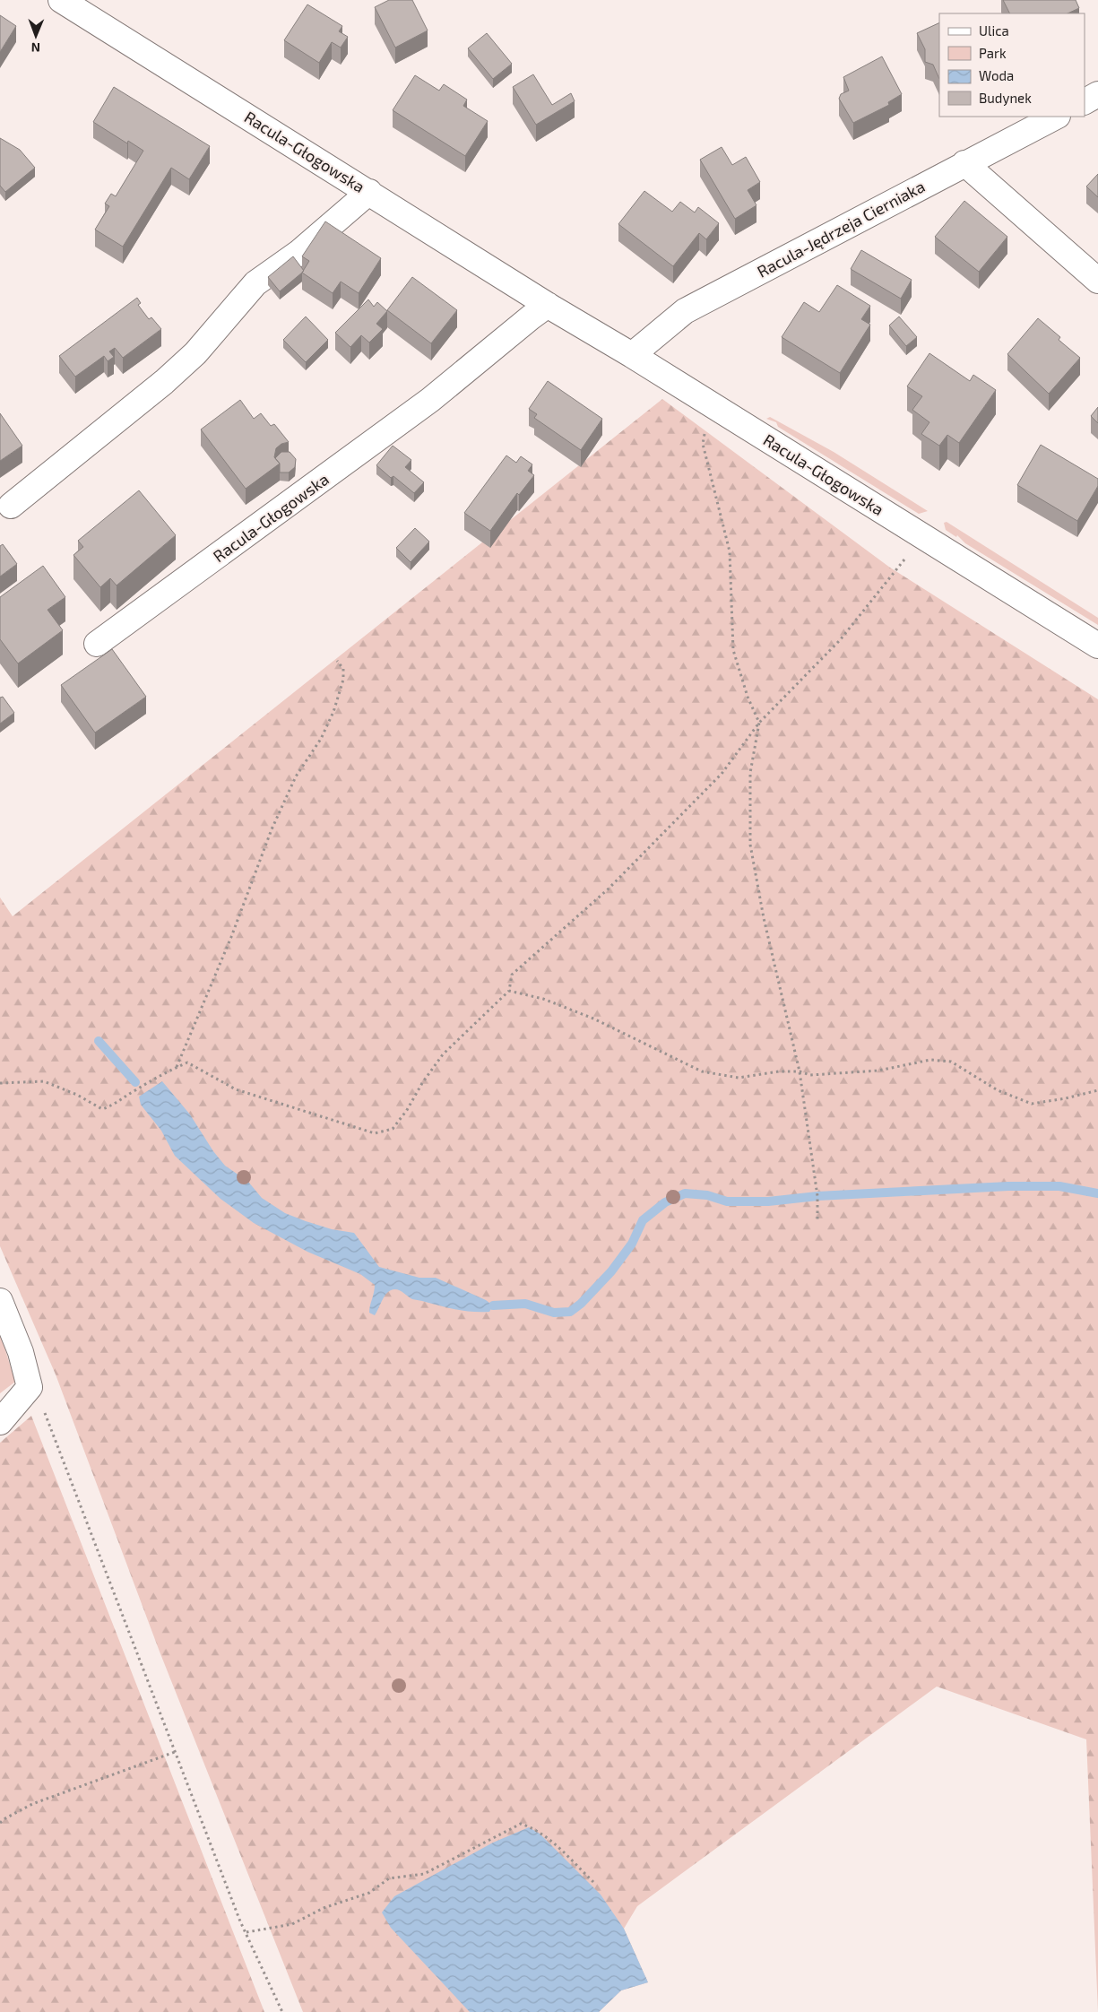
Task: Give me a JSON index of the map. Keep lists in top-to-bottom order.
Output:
{
  "streets": {
    "street": ["Racula-Głogowska", "Racula-Jędrzeja Cierniaka"]
  },
  "crossings": [
    ["Racula-Głogowska", "Racula-Jędrzeja Cierniaka"]
  ],
  "legend": [
    "Ulica",
    "Park",
    "Woda",
    "Budynek"
  ],
  "north": "bottom"
}
